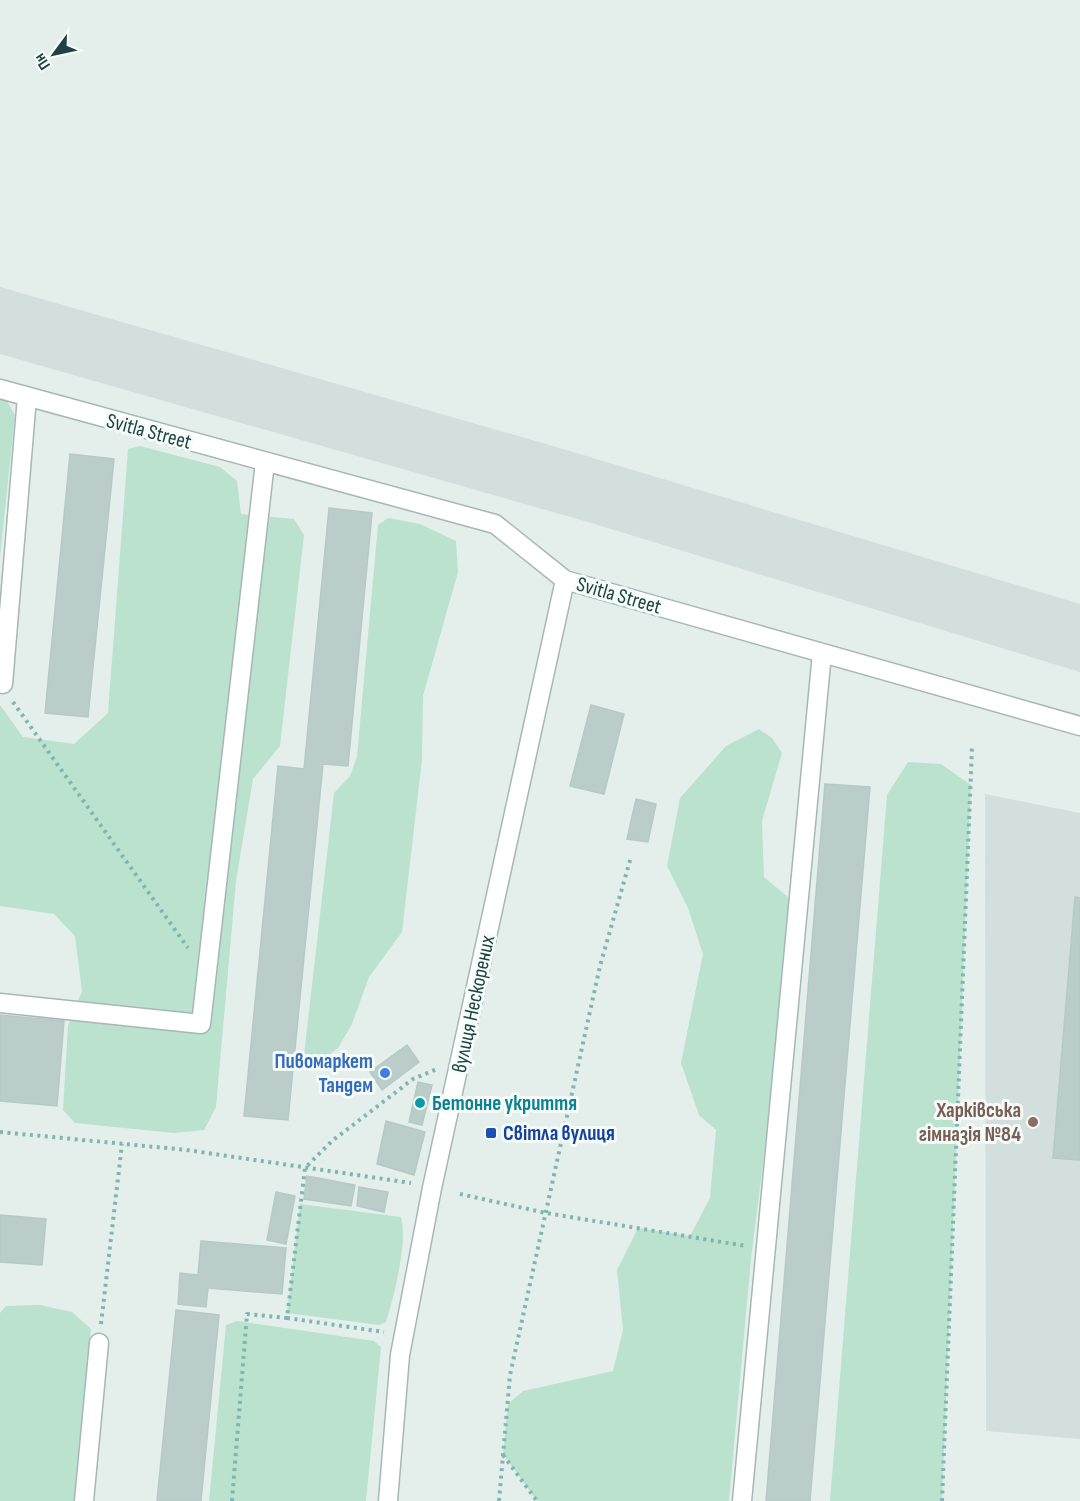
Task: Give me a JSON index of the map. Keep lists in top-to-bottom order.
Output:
{
  "streets": {
    "street": ["Svitla Street", "вулиця Нескорених"]
  },
  "crossings": [
    ["Svitla Street", "вулиця Нескорених"]
  ],
  "places": {
    "other": ["Пивомаркет Тандем", "Бетонне укриття", "Харківська гімназія №84"],
    "transit": ["Світла вулиця"]
  },
  "north": "bottom left"
}
